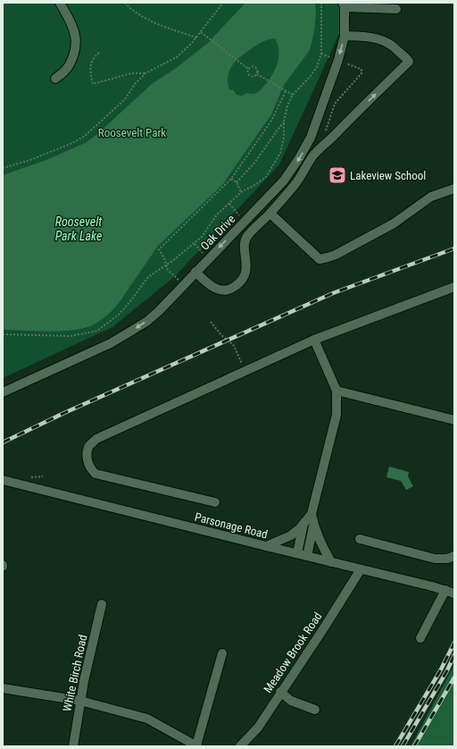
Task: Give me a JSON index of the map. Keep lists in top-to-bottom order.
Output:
{
  "streets": {
    "street": [
      "Oak Drive",
      "Parsonage Road",
      "Meadow Brook Road",
      "White Birch Road"
    ]
  },
  "crossings": [
    ["Parsonage Road", "Meadow Brook Road"]
  ],
  "one_way": ["Oak Drive"],
  "water": ["Roosevelt Park Lake"],
  "parks": ["Roosevelt Park"],
  "places": {
    "school or university": ["Lakeview School"]
  }
}
